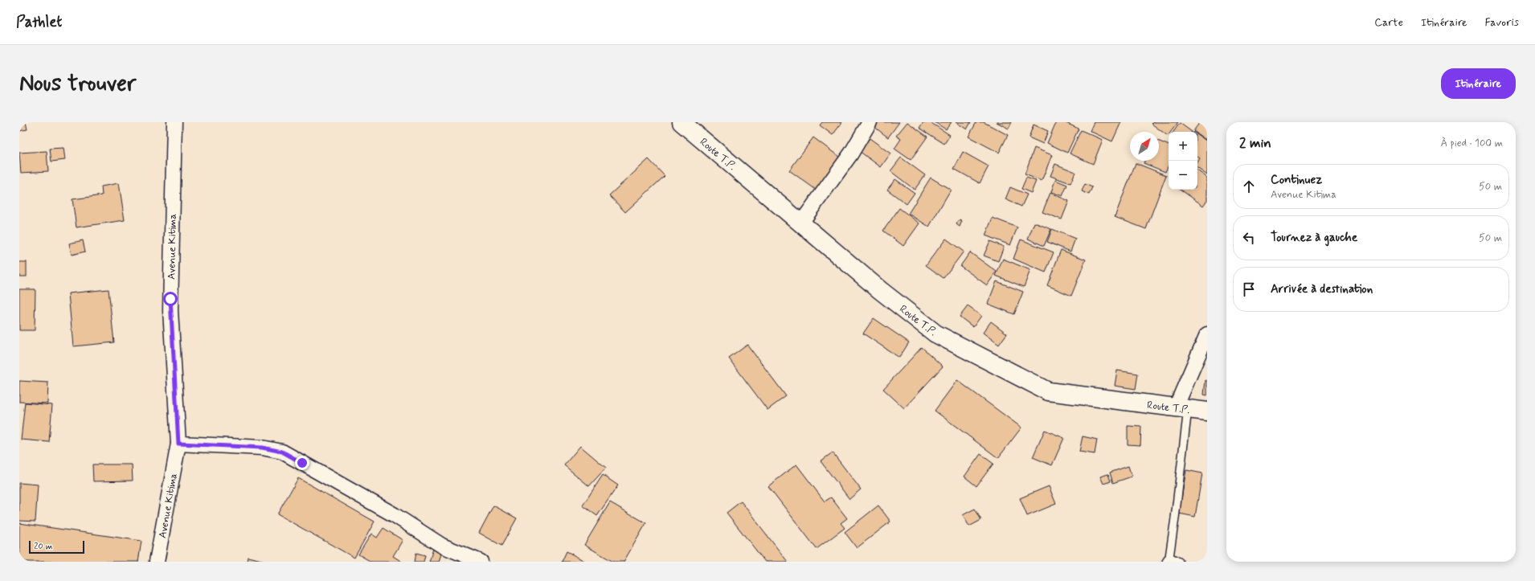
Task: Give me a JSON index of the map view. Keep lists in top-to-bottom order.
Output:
{
  "streets": {
    "street": ["Route T.P.", "Avenue Kitima"]
  },
  "scale_bar": "20 m",
  "north": "top right",
  "page": {
    "header": "Pathlet",
    "nav": ["Carte", "Itinéraire", "Favoris"],
    "buttons": "Itinéraire",
    "title": "Nous trouver",
    "heading": ["2 min", "À pied · 100 m"],
    "map_buttons": ["+", "−"],
    "list": [
      ["Continuez", "Avenue Kitima", "50 m"],
      ["Tournez à gauche", "50 m"],
      "Arrivée à destination"
    ],
    "scale": "20 m"
  }
}
